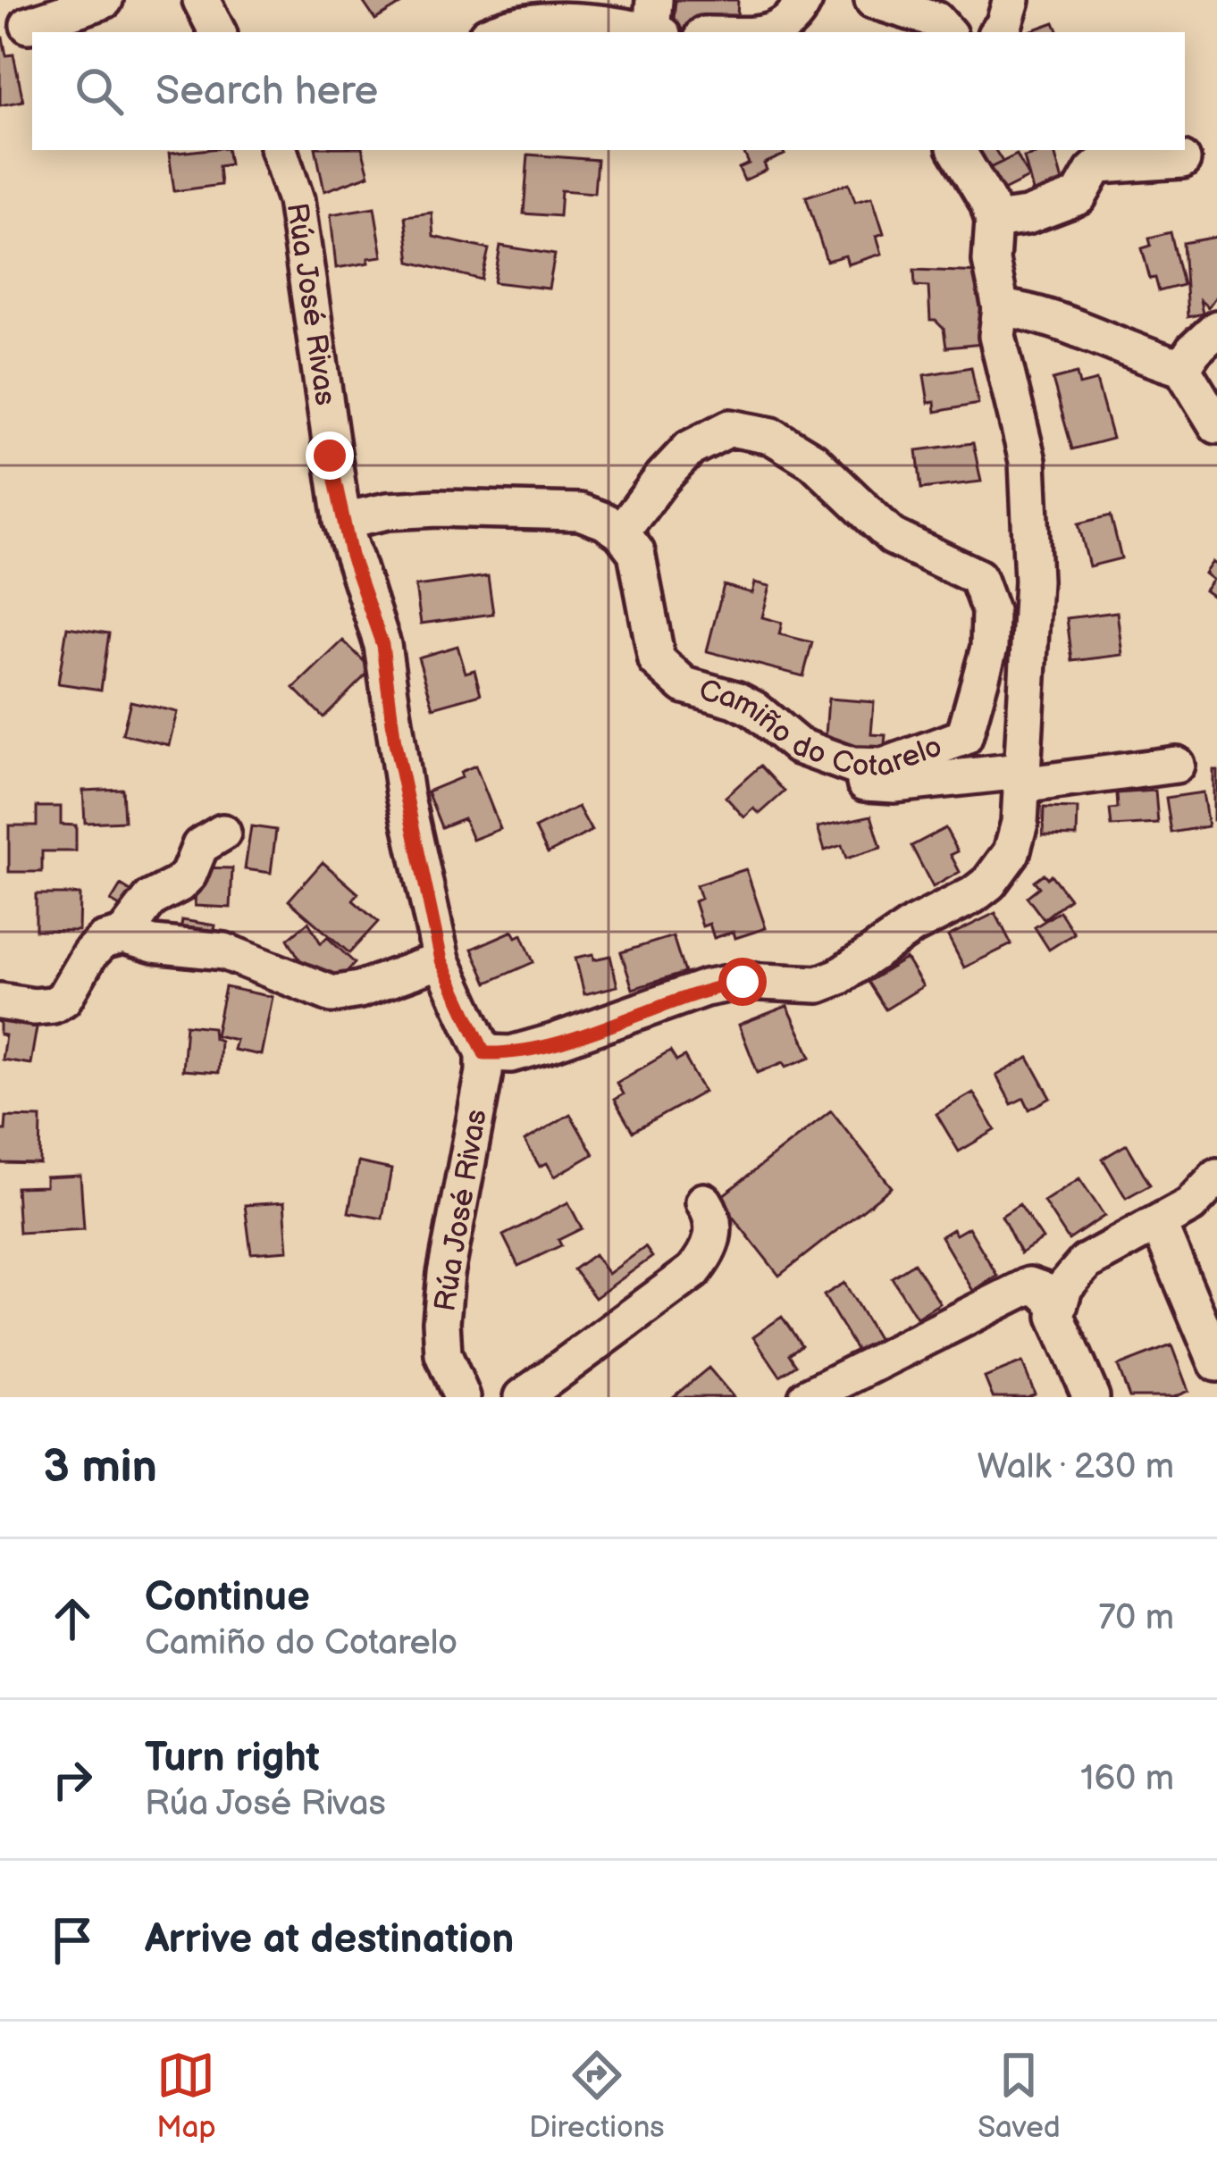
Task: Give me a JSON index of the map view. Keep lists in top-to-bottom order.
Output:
{
  "streets": {
    "street": ["Rúa José Rivas", "Camiño do Cotarelo"]
  },
  "page": {
    "search": "Search here",
    "heading": ["3 min", "Walk · 230 m"],
    "list": [
      ["Continue", "Camiño do Cotarelo", "70 m"],
      ["Turn right", "Rúa José Rivas", "160 m"],
      "Arrive at destination"
    ],
    "nav": ["Map", "Directions", "Saved"]
  }
}
